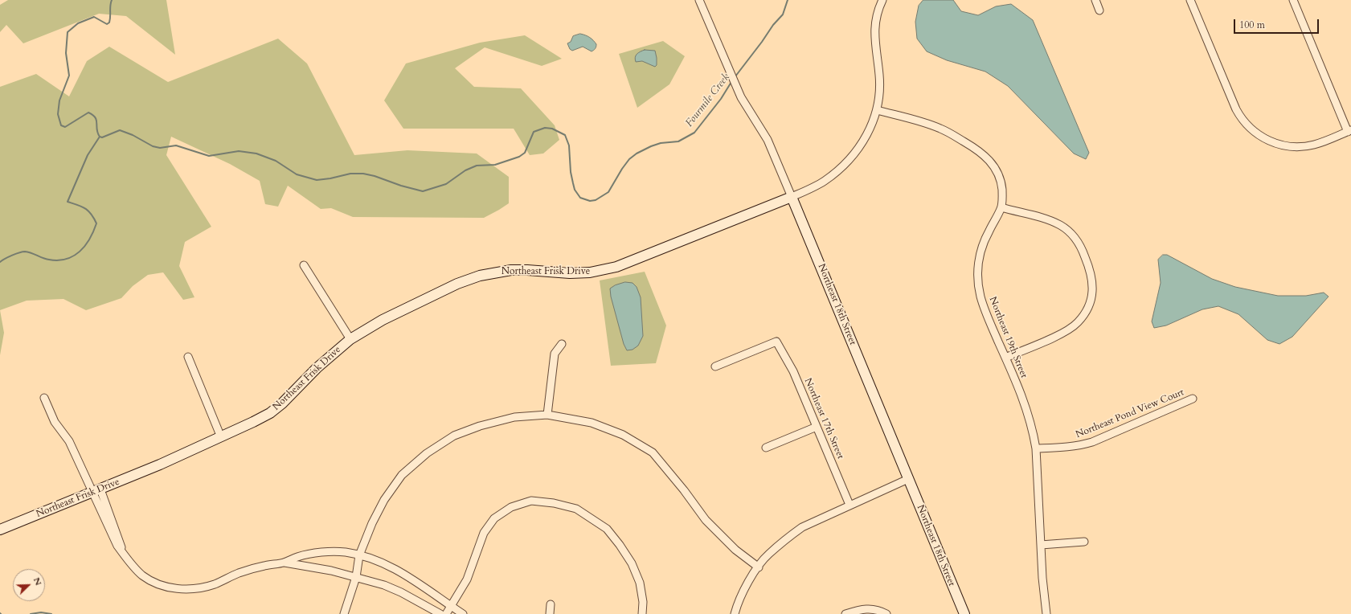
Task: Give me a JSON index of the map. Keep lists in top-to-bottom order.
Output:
{
  "streets": {
    "street": [
      "Northeast Frisk Drive",
      "Northeast 18th Street",
      "Northeast 19th Street",
      "Northeast Pond View Court",
      "Northeast 17th Street"
    ]
  },
  "crossings": [
    ["Northeast Frisk Drive", "Northeast 18th Street"],
    ["Northeast Frisk Drive", "Northeast 19th Street"],
    ["Northeast 19th Street", "Northeast Pond View Court"]
  ],
  "water": ["Fourmile Creek"],
  "scale_bar": "100 m",
  "north": "top right"
}
